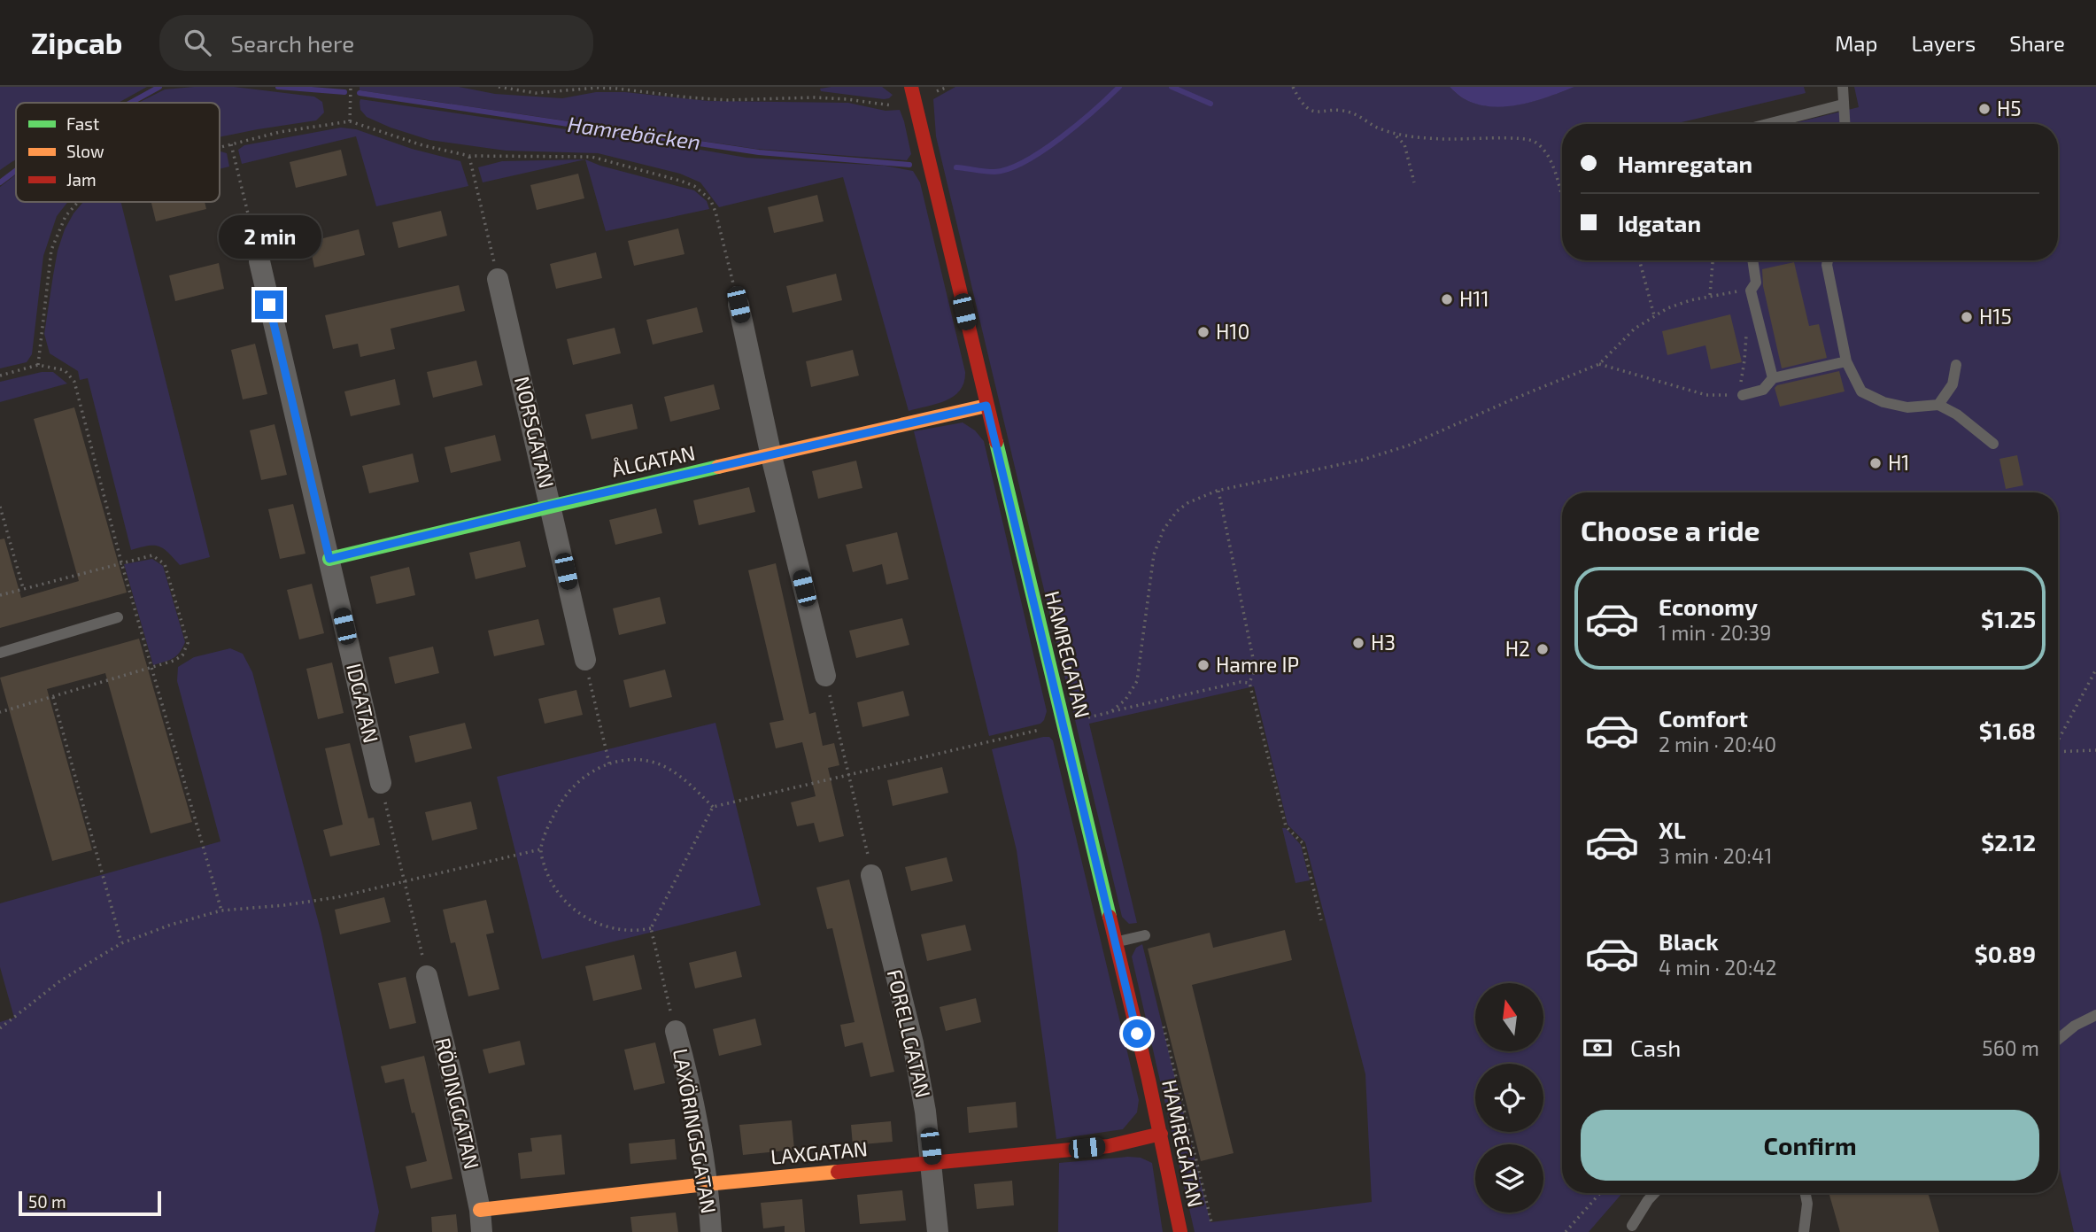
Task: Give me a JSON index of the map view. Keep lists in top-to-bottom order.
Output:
{
  "streets": {
    "street": [
      "NORSGATAN",
      "ÅLGATAN",
      "HAMREGATAN",
      "IDGATAN",
      "FORELLGATAN",
      "RÖDINGGATAN",
      "LAXÖRINGSGATAN",
      "LAXGATAN"
    ]
  },
  "crossings": [
    ["NORSGATAN", "ÅLGATAN"],
    ["ÅLGATAN", "HAMREGATAN"],
    ["ÅLGATAN", "IDGATAN"],
    ["HAMREGATAN", "LAXGATAN"],
    ["FORELLGATAN", "LAXGATAN"],
    ["RÖDINGGATAN", "LAXGATAN"],
    ["LAXÖRINGSGATAN", "LAXGATAN"]
  ],
  "water": ["Hamrebäcken"],
  "places": [
    "H5",
    "H11",
    "H15",
    "H10",
    "H1",
    "H3",
    "H2",
    "Hamre IP"
  ],
  "legend": ["Fast", "Slow", "Jam"],
  "scale_bar": "50 m",
  "north": "top",
  "page": {
    "header": "Zipcab",
    "search": "Search here",
    "nav": ["Map", "Layers", "Share"],
    "banner": ["Hamregatan", "Idgatan"],
    "bubble": "2 min",
    "heading": "Choose a ride",
    "list": [
      {
        "name": "Economy",
        "note": "1 min · 20:39",
        "value": "$1.25"
      },
      {
        "name": "Comfort",
        "note": "2 min · 20:40",
        "value": "$1.68"
      },
      {
        "name": "XL",
        "note": "3 min · 20:41",
        "value": "$2.12"
      },
      {
        "name": "Black",
        "note": "4 min · 20:42",
        "value": "$0.89"
      }
    ],
    "pay": ["Cash", "560 m"],
    "buttons": "Confirm",
    "scale": "50 m"
  }
}
